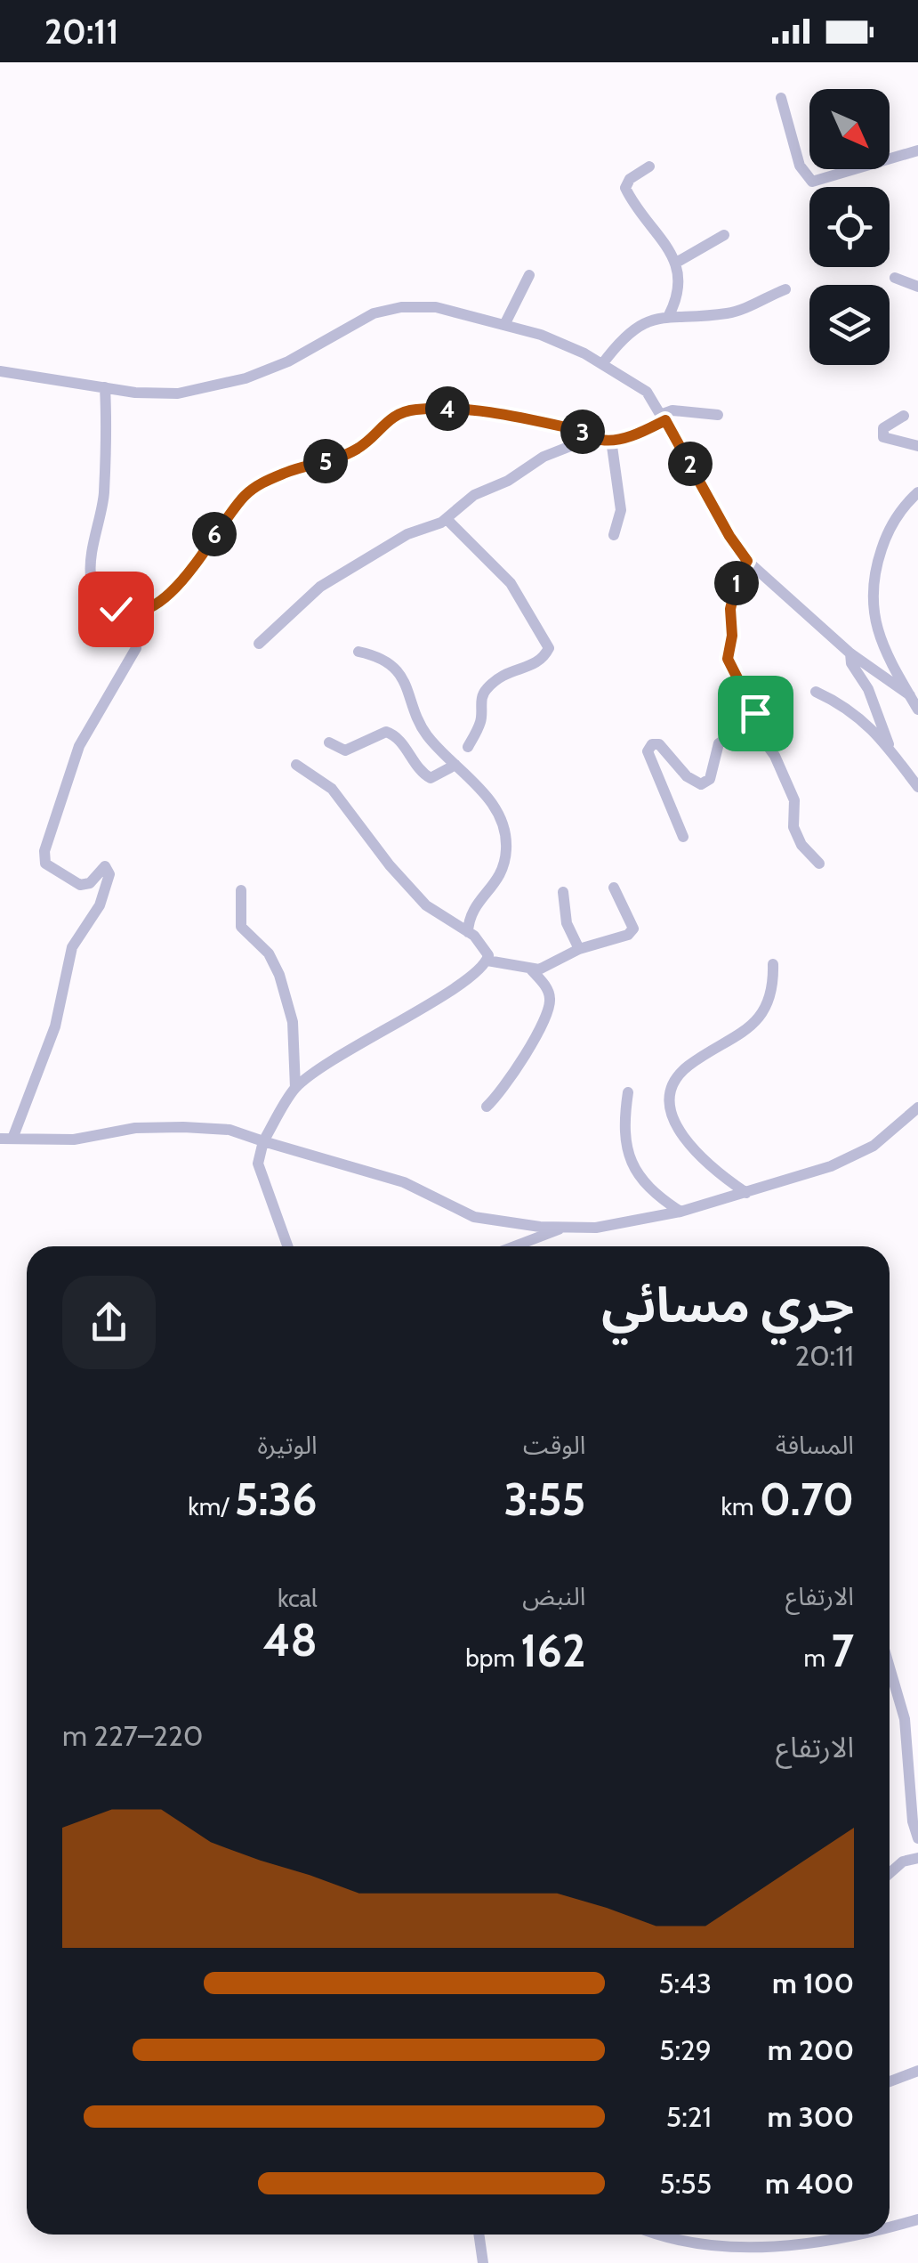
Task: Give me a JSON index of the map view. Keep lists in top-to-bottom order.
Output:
{
  "north": "bottom right",
  "page": {
    "status": "20:11",
    "pins": [
      "4",
      "3",
      "5",
      "2",
      "6",
      "1"
    ],
    "heading": ["جري مسائي", "20:11"],
    "stats": [
      ["المسافة", "0.70 km"],
      ["الوقت", "3:55"],
      ["الوتيرة", "5:36 /km"],
      ["الارتفاع", "7 m"],
      ["النبض", "162 bpm"],
      ["kcal", "48"]
    ],
    "chart": ["الارتفاع", "220–227 m"],
    "list": [
      {
        "name": "100 m",
        "note": "5:43"
      },
      {
        "name": "200 m",
        "note": "5:29"
      },
      {
        "name": "300 m",
        "note": "5:21"
      },
      {
        "name": "400 m",
        "note": "5:55"
      }
    ]
  }
}
